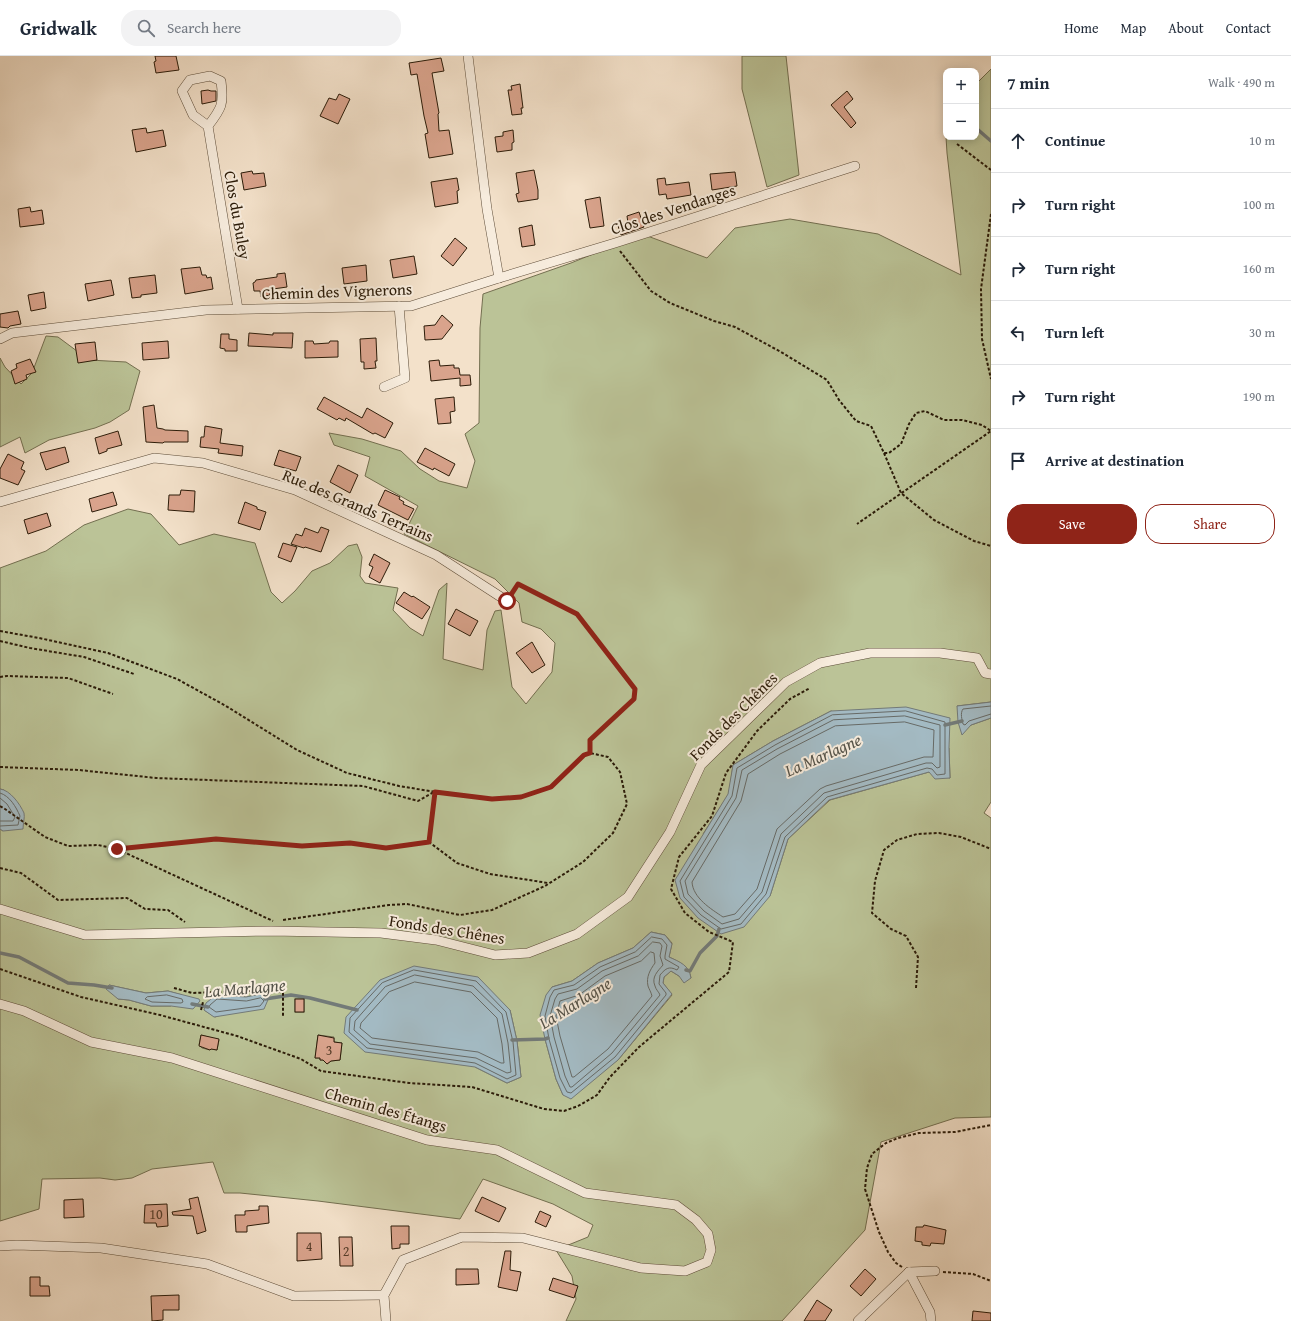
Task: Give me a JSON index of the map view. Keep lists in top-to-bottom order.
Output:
{
  "streets": {
    "street": [
      "Clos des Vendanges",
      "Clos du Buley",
      "Chemin des Vignerons",
      "Rue des Grands Terrains",
      "Fonds des Chênes",
      "Chemin des Étangs"
    ]
  },
  "crossings": [
    ["Clos des Vendanges", "Chemin des Vignerons"],
    ["Clos du Buley", "Chemin des Vignerons"]
  ],
  "water": ["La Marlagne"],
  "house_numbers": [
    "3",
    "10",
    "4",
    "2"
  ],
  "page": {
    "header": "Gridwalk",
    "search": "Search here",
    "nav": [
      "Home",
      "Map",
      "About",
      "Contact"
    ],
    "heading": ["7 min", "Walk · 490 m"],
    "map_buttons": ["+", "−"],
    "list": [
      ["Continue", "10 m"],
      ["Turn right", "100 m"],
      ["Turn right", "160 m"],
      ["Turn left", "30 m"],
      ["Turn right", "190 m"],
      "Arrive at destination"
    ],
    "buttons": ["Save", "Share"]
  }
}
